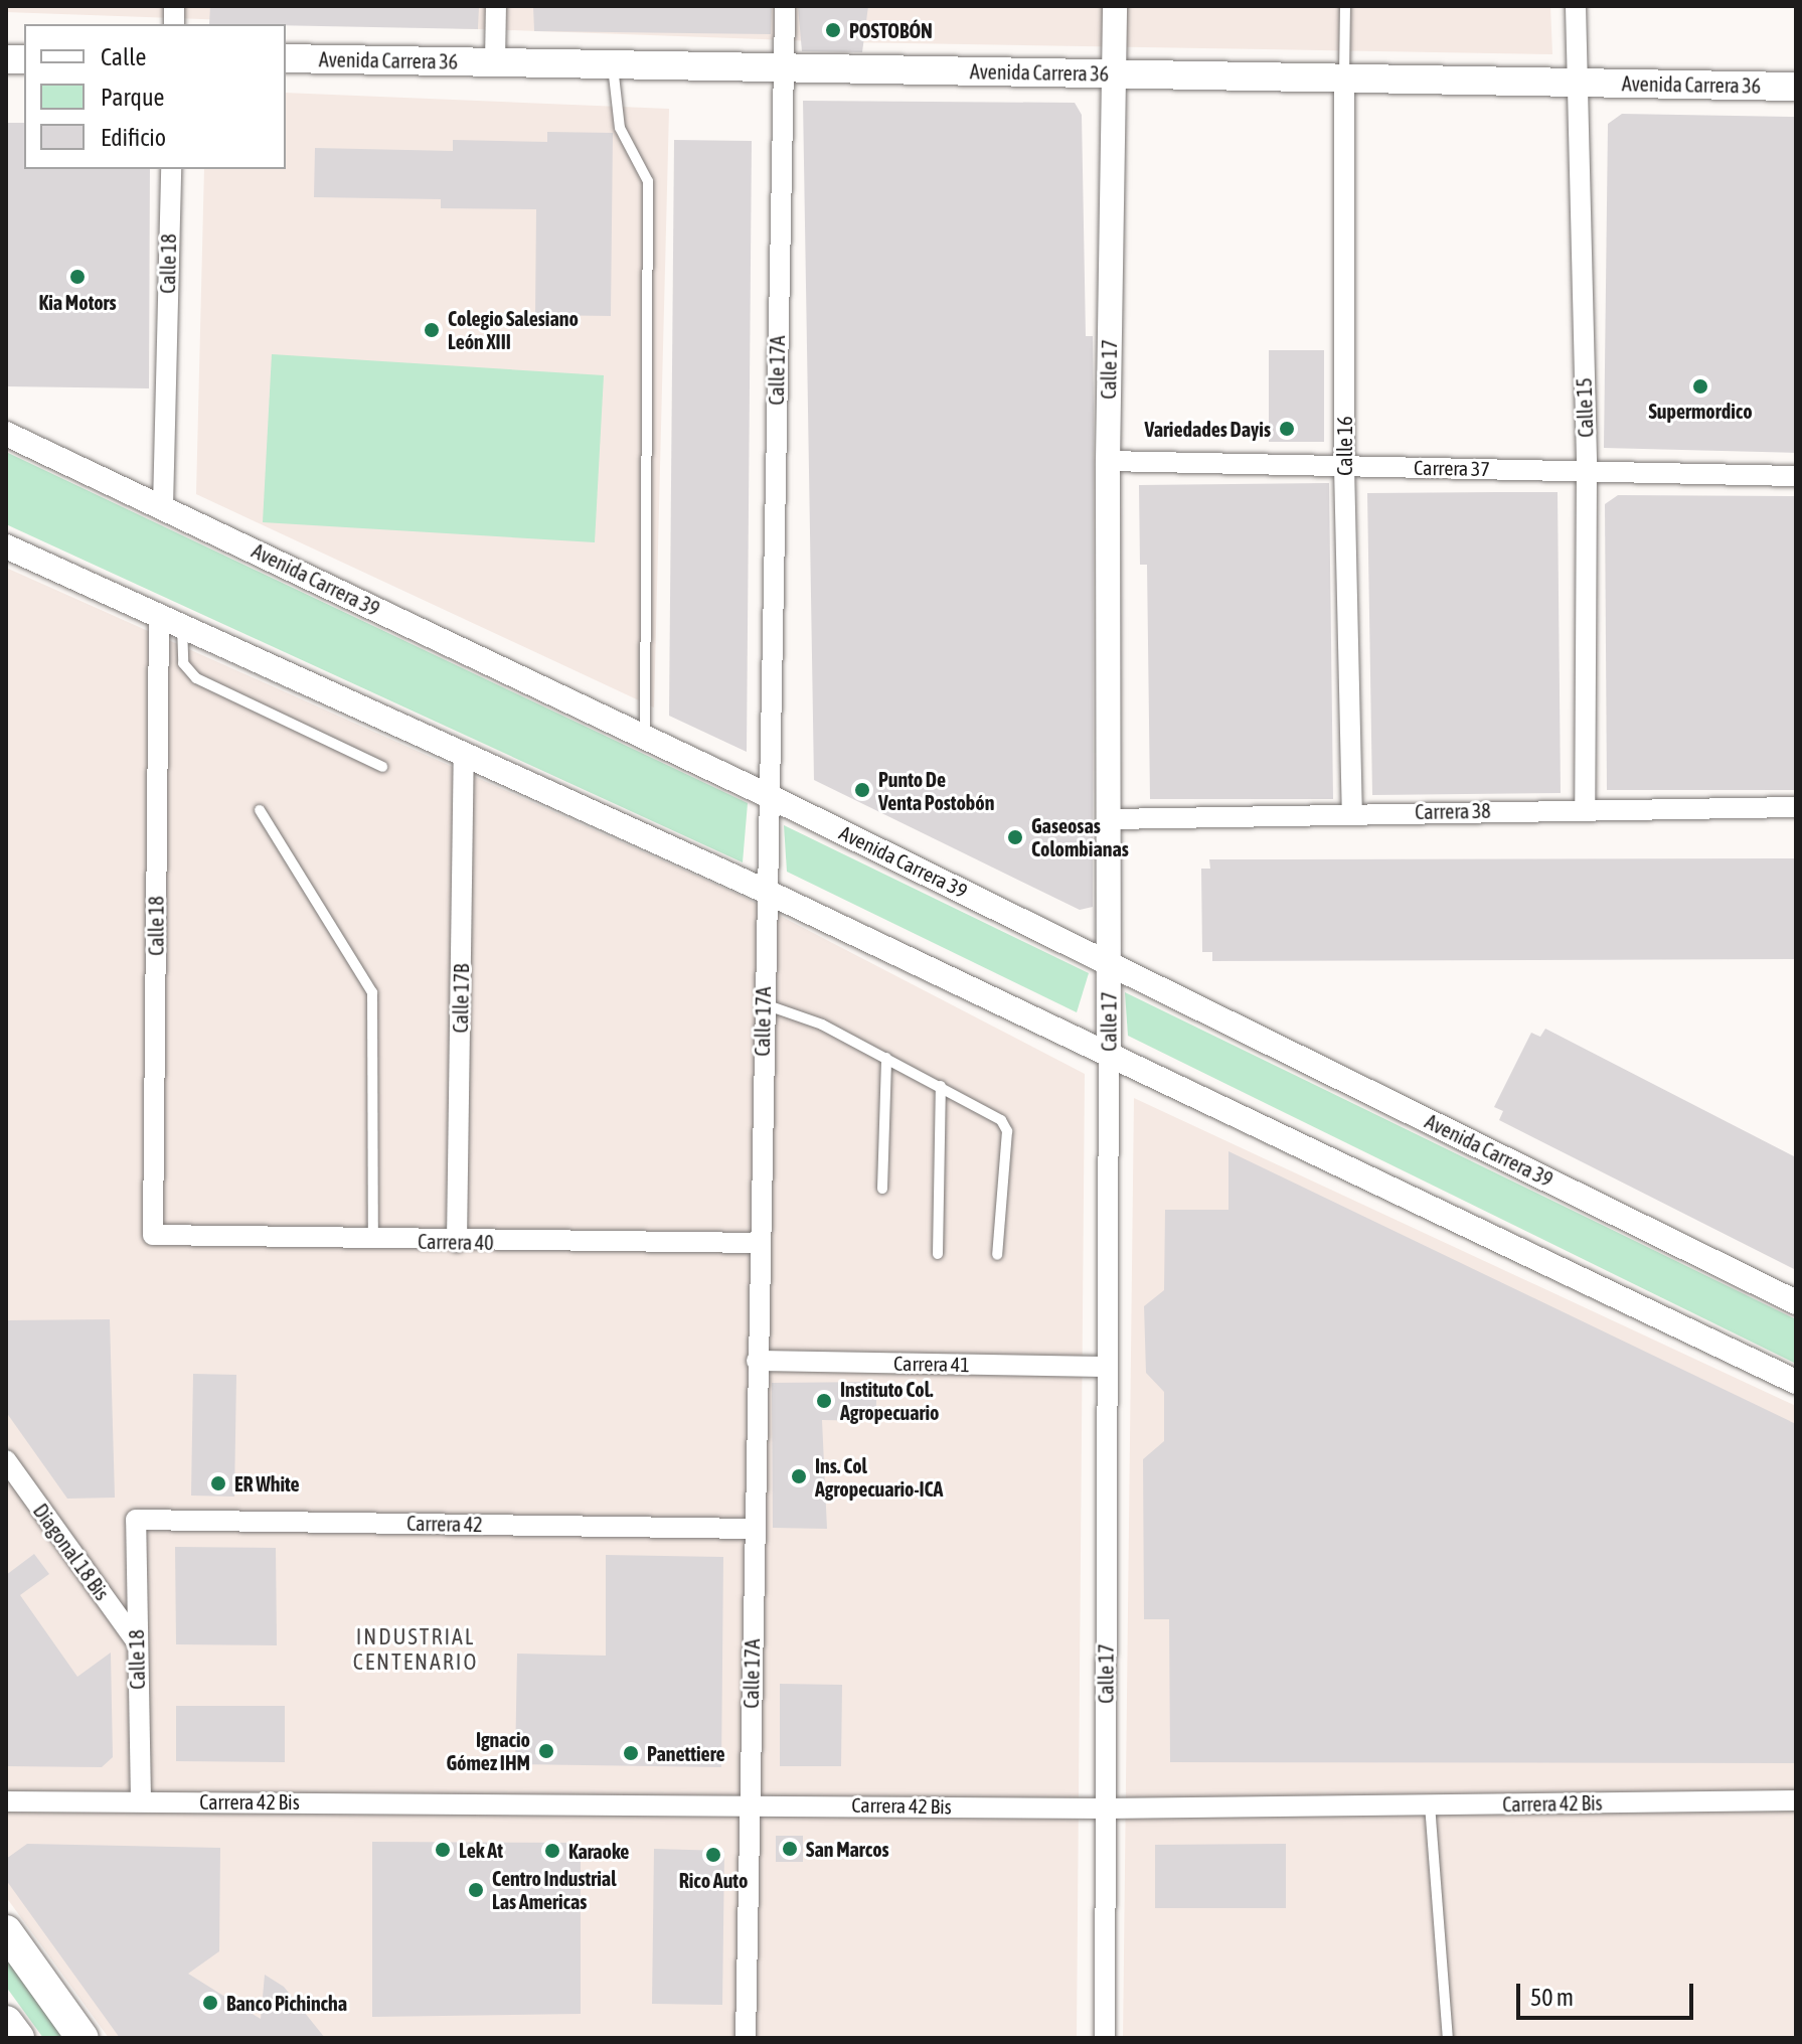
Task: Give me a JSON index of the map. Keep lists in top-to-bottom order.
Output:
{
  "streets": {
    "main road": ["Avenida Carrera 36"],
    "street": [
      "Calle 18",
      "Calle 17",
      "Calle 17A",
      "Calle 15",
      "Calle 16",
      "Carrera 37",
      "Avenida Carrera 39",
      "Carrera 38",
      "Calle 17B",
      "Carrera 40",
      "Carrera 41",
      "Carrera 42",
      "Diagonal 18 Bis",
      "Carrera 42 Bis"
    ]
  },
  "crossings": [
    ["Avenida Carrera 36", "Calle 17"],
    ["Avenida Carrera 36", "Calle 17A"],
    ["Avenida Carrera 36", "Calle 15"],
    ["Avenida Carrera 36", "Calle 16"],
    ["Calle 18", "Avenida Carrera 39"],
    ["Calle 18", "Carrera 40"],
    ["Calle 18", "Carrera 42"],
    ["Calle 18", "Diagonal 18 Bis"],
    ["Calle 18", "Carrera 42 Bis"],
    ["Calle 17", "Carrera 37"],
    ["Calle 17", "Avenida Carrera 39"],
    ["Calle 17", "Carrera 38"],
    ["Calle 17", "Carrera 41"],
    ["Calle 17", "Carrera 42 Bis"],
    ["Calle 17A", "Avenida Carrera 39"],
    ["Calle 17A", "Carrera 40"],
    ["Calle 17A", "Carrera 41"],
    ["Calle 17A", "Carrera 42"],
    ["Calle 17A", "Carrera 42 Bis"],
    ["Calle 15", "Carrera 37"],
    ["Calle 15", "Carrera 38"],
    ["Calle 16", "Carrera 37"],
    ["Calle 16", "Carrera 38"],
    ["Calle 17B", "Carrera 40"]
  ],
  "districts": ["INDUSTRIAL CENTENARIO"],
  "places": [
    "POSTOBÓN",
    "Kia Motors",
    "Colegio Salesiano León XIII",
    "Supermordico",
    "Variedades Dayis",
    "Punto De Venta Postobón",
    "Gaseosas Colombianas",
    "Instituto Col. Agropecuario",
    "Ins. Col Agropecuario-ICA",
    "ER White",
    "Ignacio Gómez IHM",
    "Panettiere",
    "San Marcos",
    "Lek At",
    "Karaoke",
    "Rico Auto",
    "Centro Industrial Las Americas",
    "Banco Pichincha"
  ],
  "legend": ["Calle", "Parque", "Edificio"],
  "scale_bar": "50 m"
}
